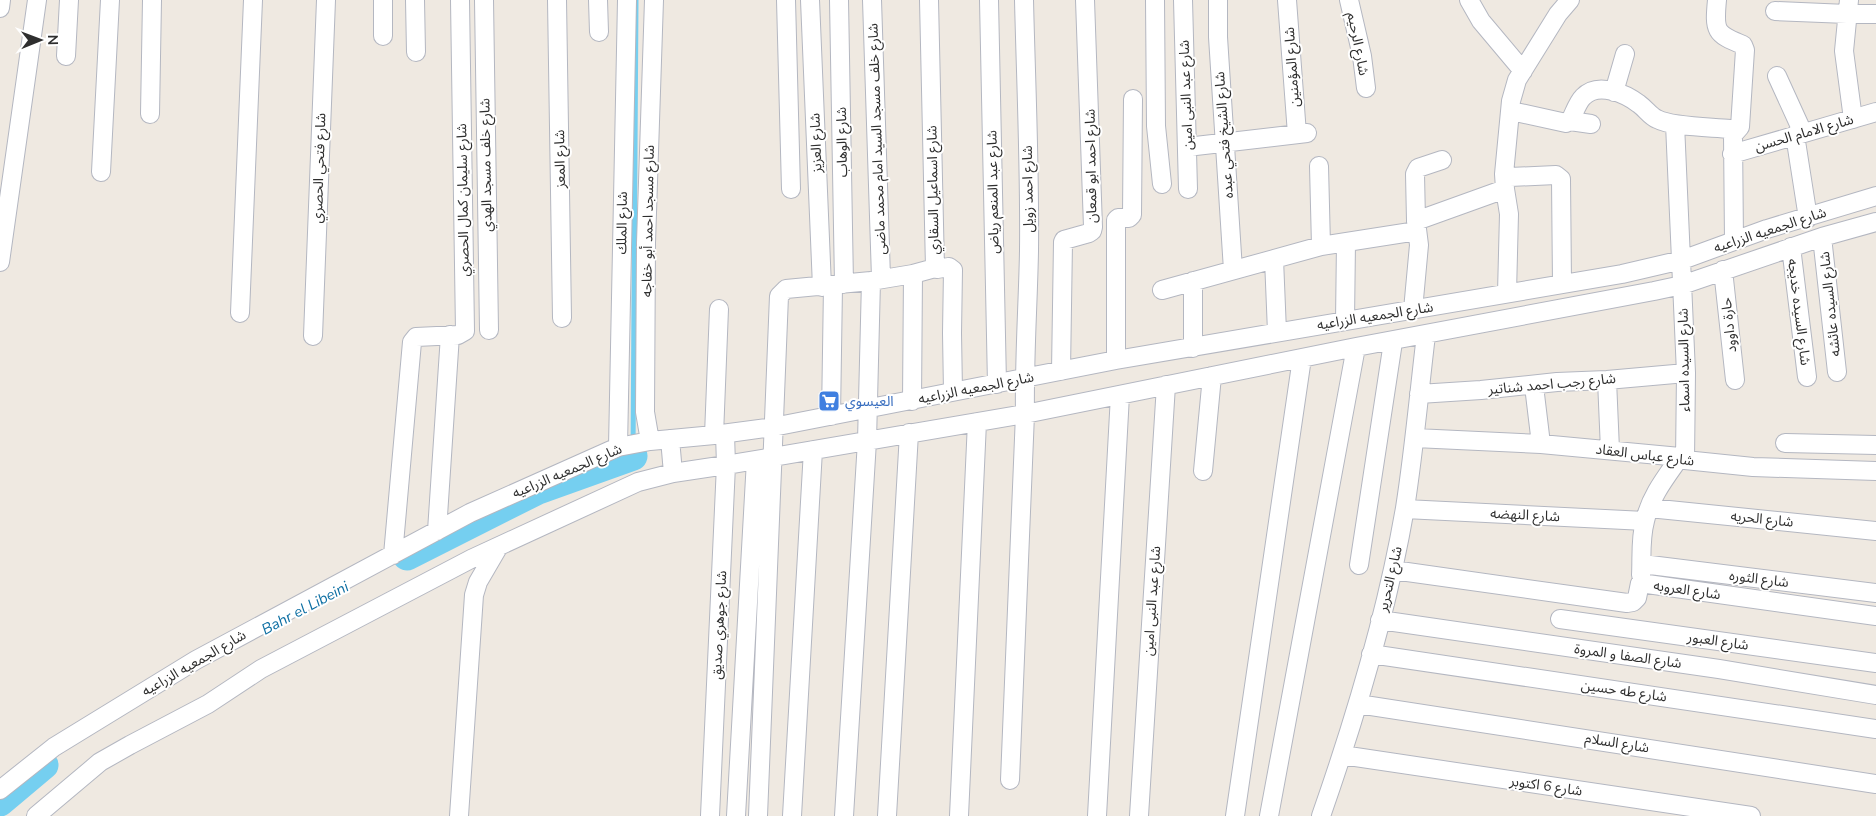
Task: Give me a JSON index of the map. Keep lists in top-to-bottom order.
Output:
{
  "streets": {
    "street": [
      "شارع الرحيم",
      "شارع المؤمنين",
      "شارع عبد النبى امين",
      "شارع الامام الحسن",
      "شارع الشيخ فتحي عبده",
      "شارع خلف مسجد السيد امام محمد ماضى",
      "شارع الوهاب",
      "شارع العزيز",
      "شارع المعز",
      "شارع خلف مسجد الهدي",
      "شارع احمد ابو قمعان",
      "شارع فتحي الحصري",
      "شارع احمد زويل",
      "شارع اسماعيل السقاري",
      "شارع عبد المنعم رياض",
      "شارع سليمان كمال الحصري",
      "شارع مسجد احمد أبو خفاجه",
      "شارع الملك",
      "شارع الجمعيه الزراعيه",
      "شارع السيده عائشه",
      "شارع السيده خديجه",
      "حارة داوود",
      "شارع السيده اسماء",
      "شارع رجب احمد شناتير",
      "شارع عباس العقاد",
      "شارع النهضه",
      "شارع الحريه",
      "شارع التحرير",
      "شارع الثوره",
      "شارع العروبه",
      "شارع جوهري صديق",
      "شارع العبور",
      "شارع الصفا و المروة",
      "شارع طه حسين",
      "شارع السلام",
      "شارع 6 اكتوبر"
    ]
  },
  "crossings": [
    ["شارع المؤمنين", "شارع الشيخ فتحي عبده"],
    ["شارع عبد النبى امين", "شارع الجمعيه الزراعيه"],
    ["شارع الامام الحسن", "شارع السيده اسماء"],
    ["شارع خلف مسجد السيد امام محمد ماضى", "شارع الجمعيه الزراعيه"],
    ["شارع الوهاب", "شارع العزيز"],
    ["شارع العزيز", "شارع الجمعيه الزراعيه"],
    ["شارع احمد ابو قمعان", "شارع الجمعيه الزراعيه"],
    ["شارع احمد زويل", "شارع الجمعيه الزراعيه"],
    ["شارع اسماعيل السقاري", "شارع الجمعيه الزراعيه"],
    ["شارع عبد المنعم رياض", "شارع الجمعيه الزراعيه"],
    ["شارع مسجد احمد أبو خفاجه", "شارع الجمعيه الزراعيه"],
    ["شارع الملك", "شارع الجمعيه الزراعيه"],
    ["شارع الجمعيه الزراعيه", "شارع السيده عائشه"],
    ["شارع الجمعيه الزراعيه", "شارع السيده خديجه"],
    ["شارع الجمعيه الزراعيه", "حارة داوود"],
    ["شارع الجمعيه الزراعيه", "شارع السيده اسماء"],
    ["شارع الجمعيه الزراعيه", "شارع التحرير"],
    ["شارع الجمعيه الزراعيه", "شارع جوهري صديق"],
    ["شارع السيده اسماء", "شارع رجب احمد شناتير"],
    ["شارع السيده اسماء", "شارع عباس العقاد"],
    ["شارع رجب احمد شناتير", "شارع التحرير"],
    ["شارع عباس العقاد", "شارع التحرير"],
    ["شارع النهضه", "شارع الحريه"],
    ["شارع النهضه", "شارع التحرير"],
    ["شارع التحرير", "شارع العروبه"],
    ["شارع التحرير", "شارع الصفا و المروة"],
    ["شارع التحرير", "شارع طه حسين"],
    ["شارع التحرير", "شارع السلام"],
    ["شارع التحرير", "شارع 6 اكتوبر"]
  ],
  "water": ["Bahr el Libeini"],
  "places": {
    "supermarket": ["العيسوي"]
  },
  "north": "right"
}
